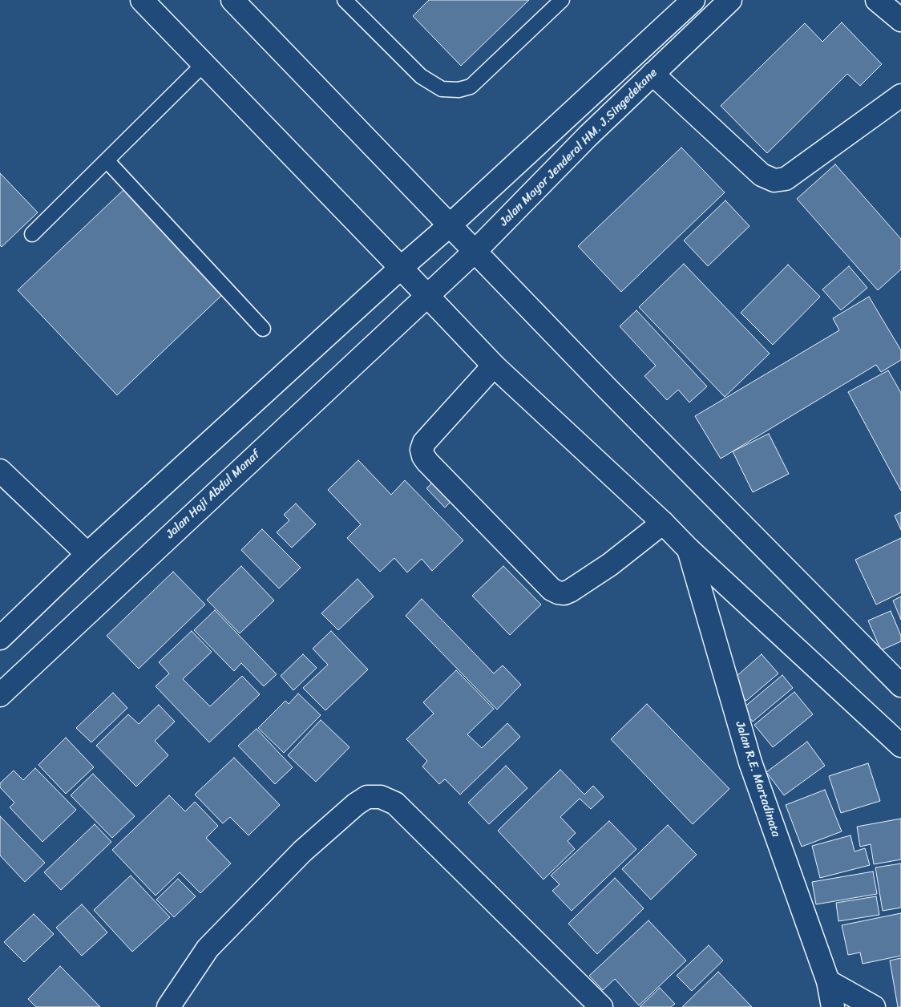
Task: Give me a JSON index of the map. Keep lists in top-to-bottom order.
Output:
{
  "streets": {
    "street": ["Jalan Mayor Jenderal HM. J.Singedekane", "Jalan Haji Abdul Manaf", "Jalan R.E. Martadinata"]
  },
  "crossings": [
    ["Jalan Mayor Jenderal HM. J.Singedekane", "Jalan Haji Abdul Manaf"]
  ]
}
